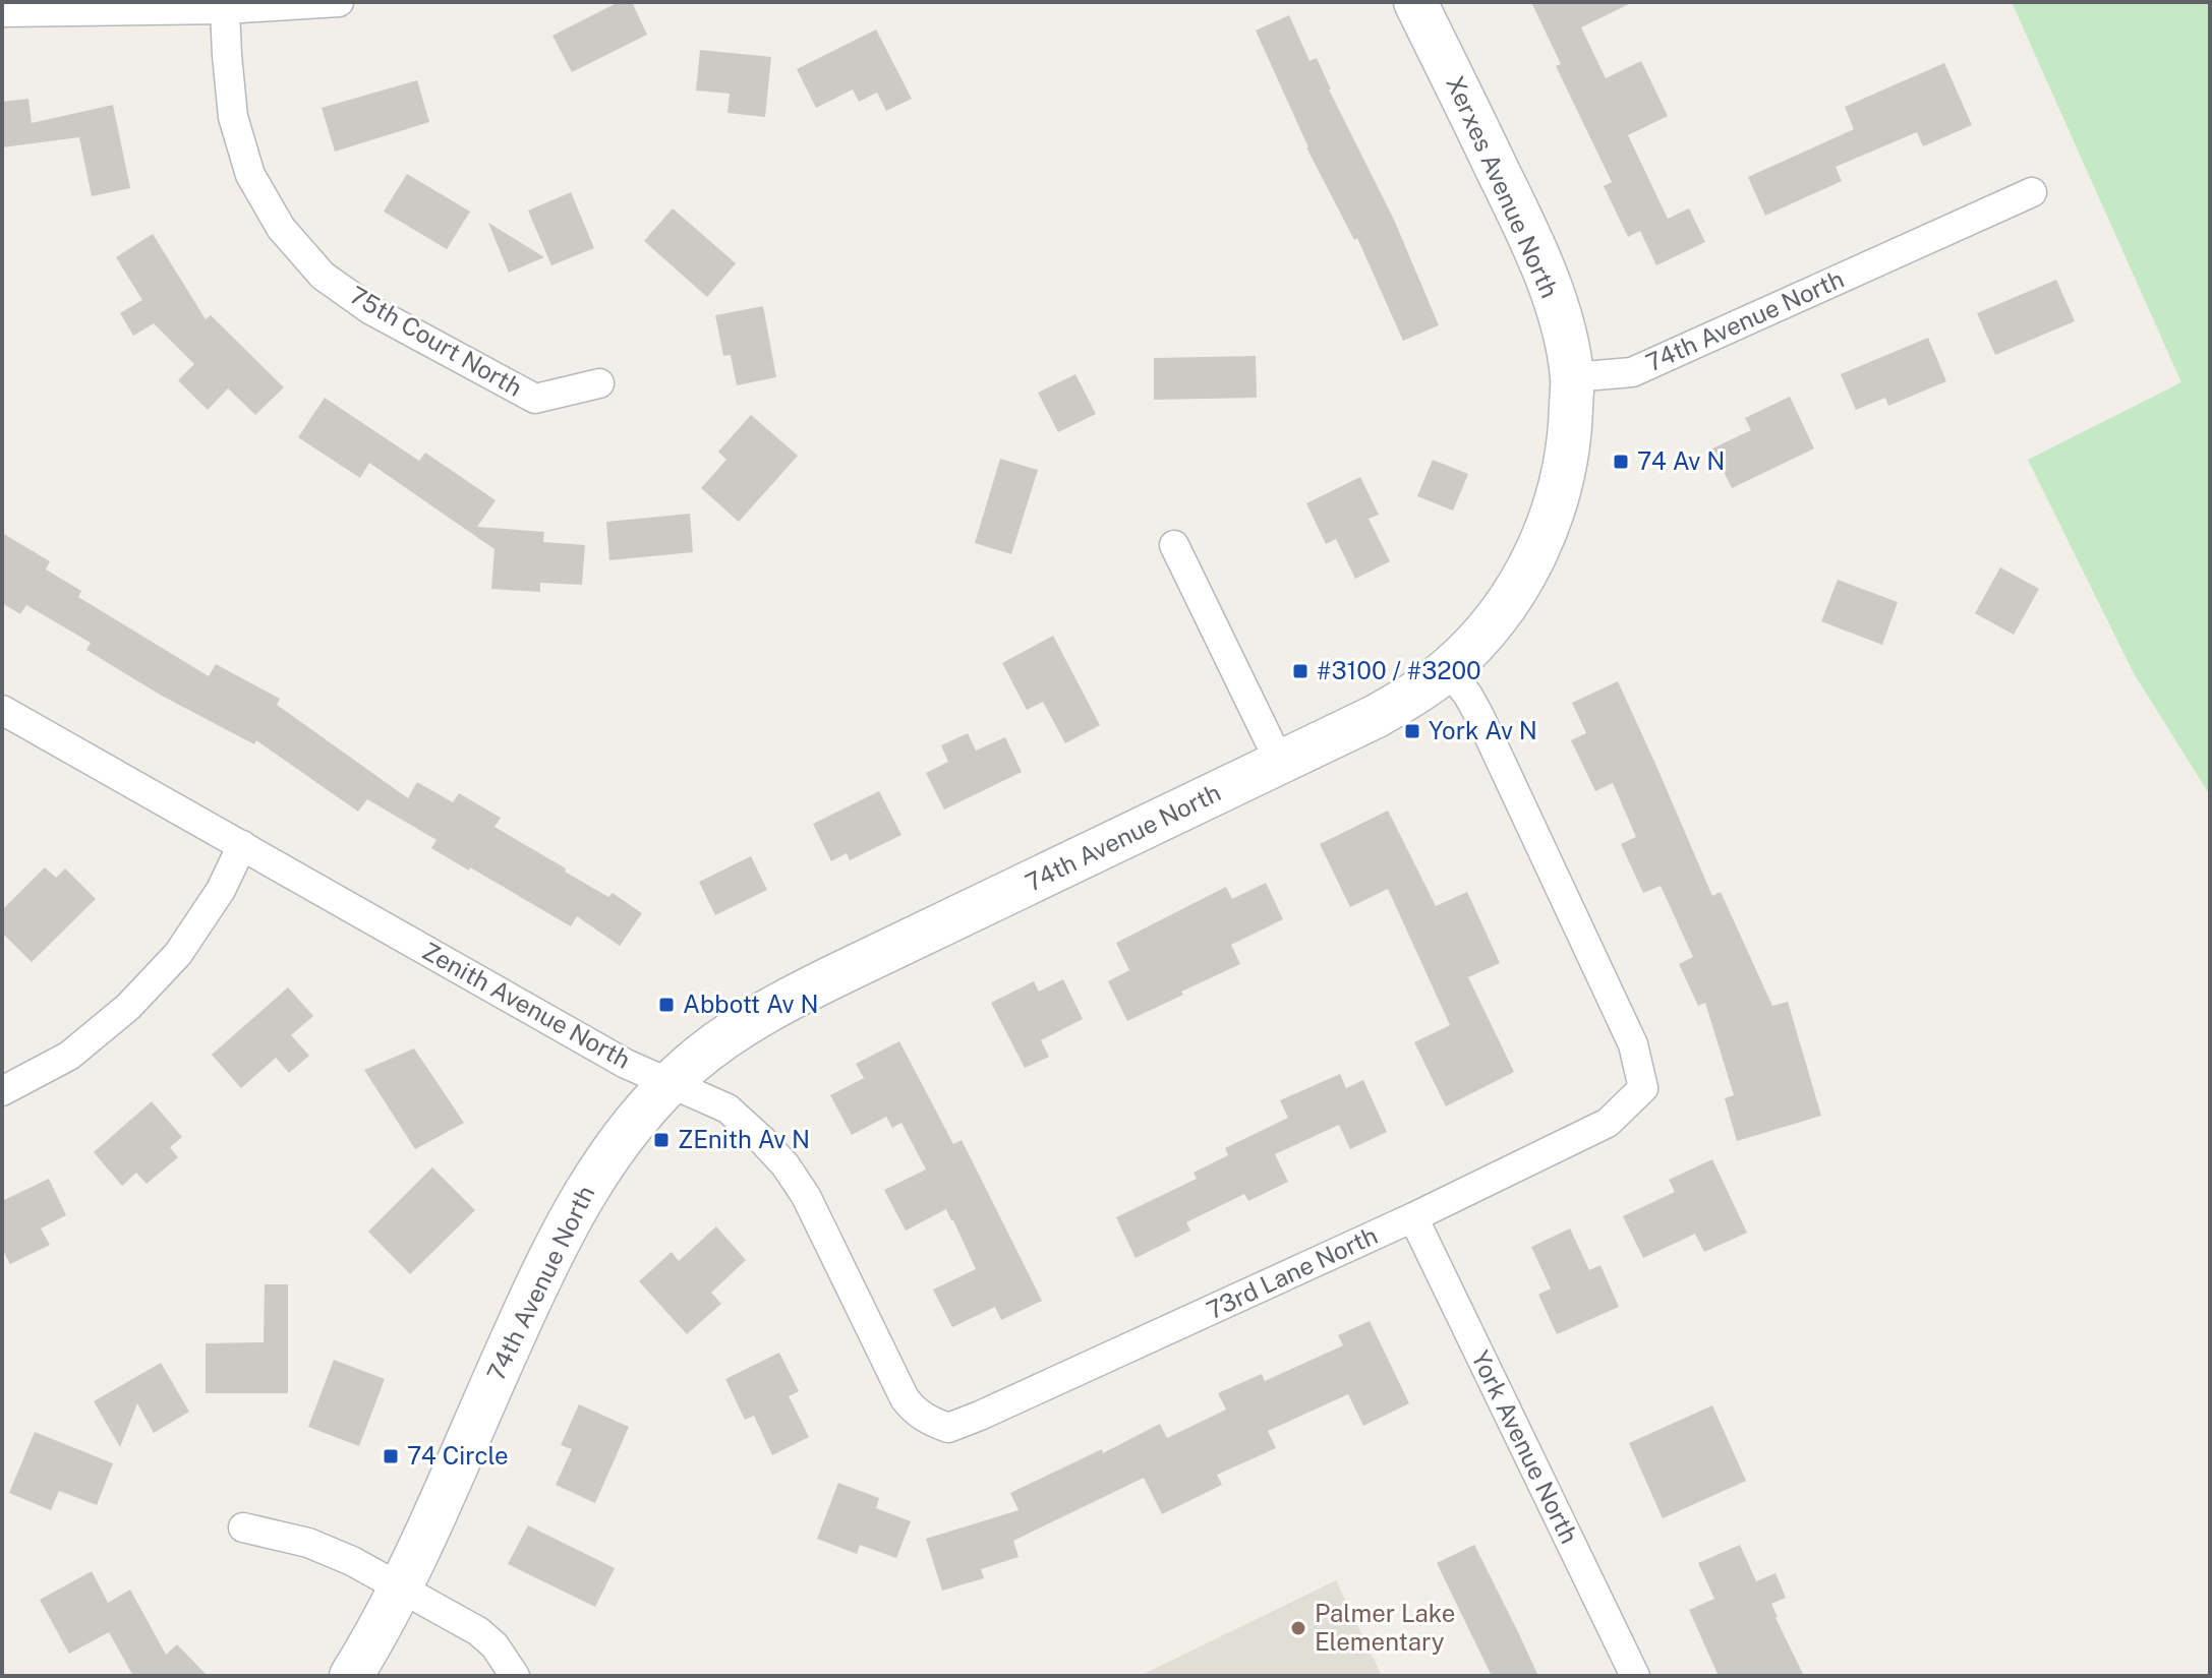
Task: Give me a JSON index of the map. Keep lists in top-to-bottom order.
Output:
{
  "streets": {
    "street": [
      "Xerxes Avenue North",
      "74th Avenue North",
      "75th Court North",
      "Zenith Avenue North",
      "73rd Lane North",
      "York Avenue North"
    ]
  },
  "crossings": [
    ["Xerxes Avenue North", "74th Avenue North"],
    ["74th Avenue North", "Zenith Avenue North"],
    ["74th Avenue North", "73rd Lane North"],
    ["Zenith Avenue North", "73rd Lane North"],
    ["73rd Lane North", "York Avenue North"]
  ],
  "places": {
    "transit": [
      "74 Av N",
      "#3100 / #3200",
      "York Av N",
      "Abbott Av N",
      "ZEnith Av N",
      "74 Circle"
    ],
    "other": ["Palmer Lake Elementary"]
  }
}
